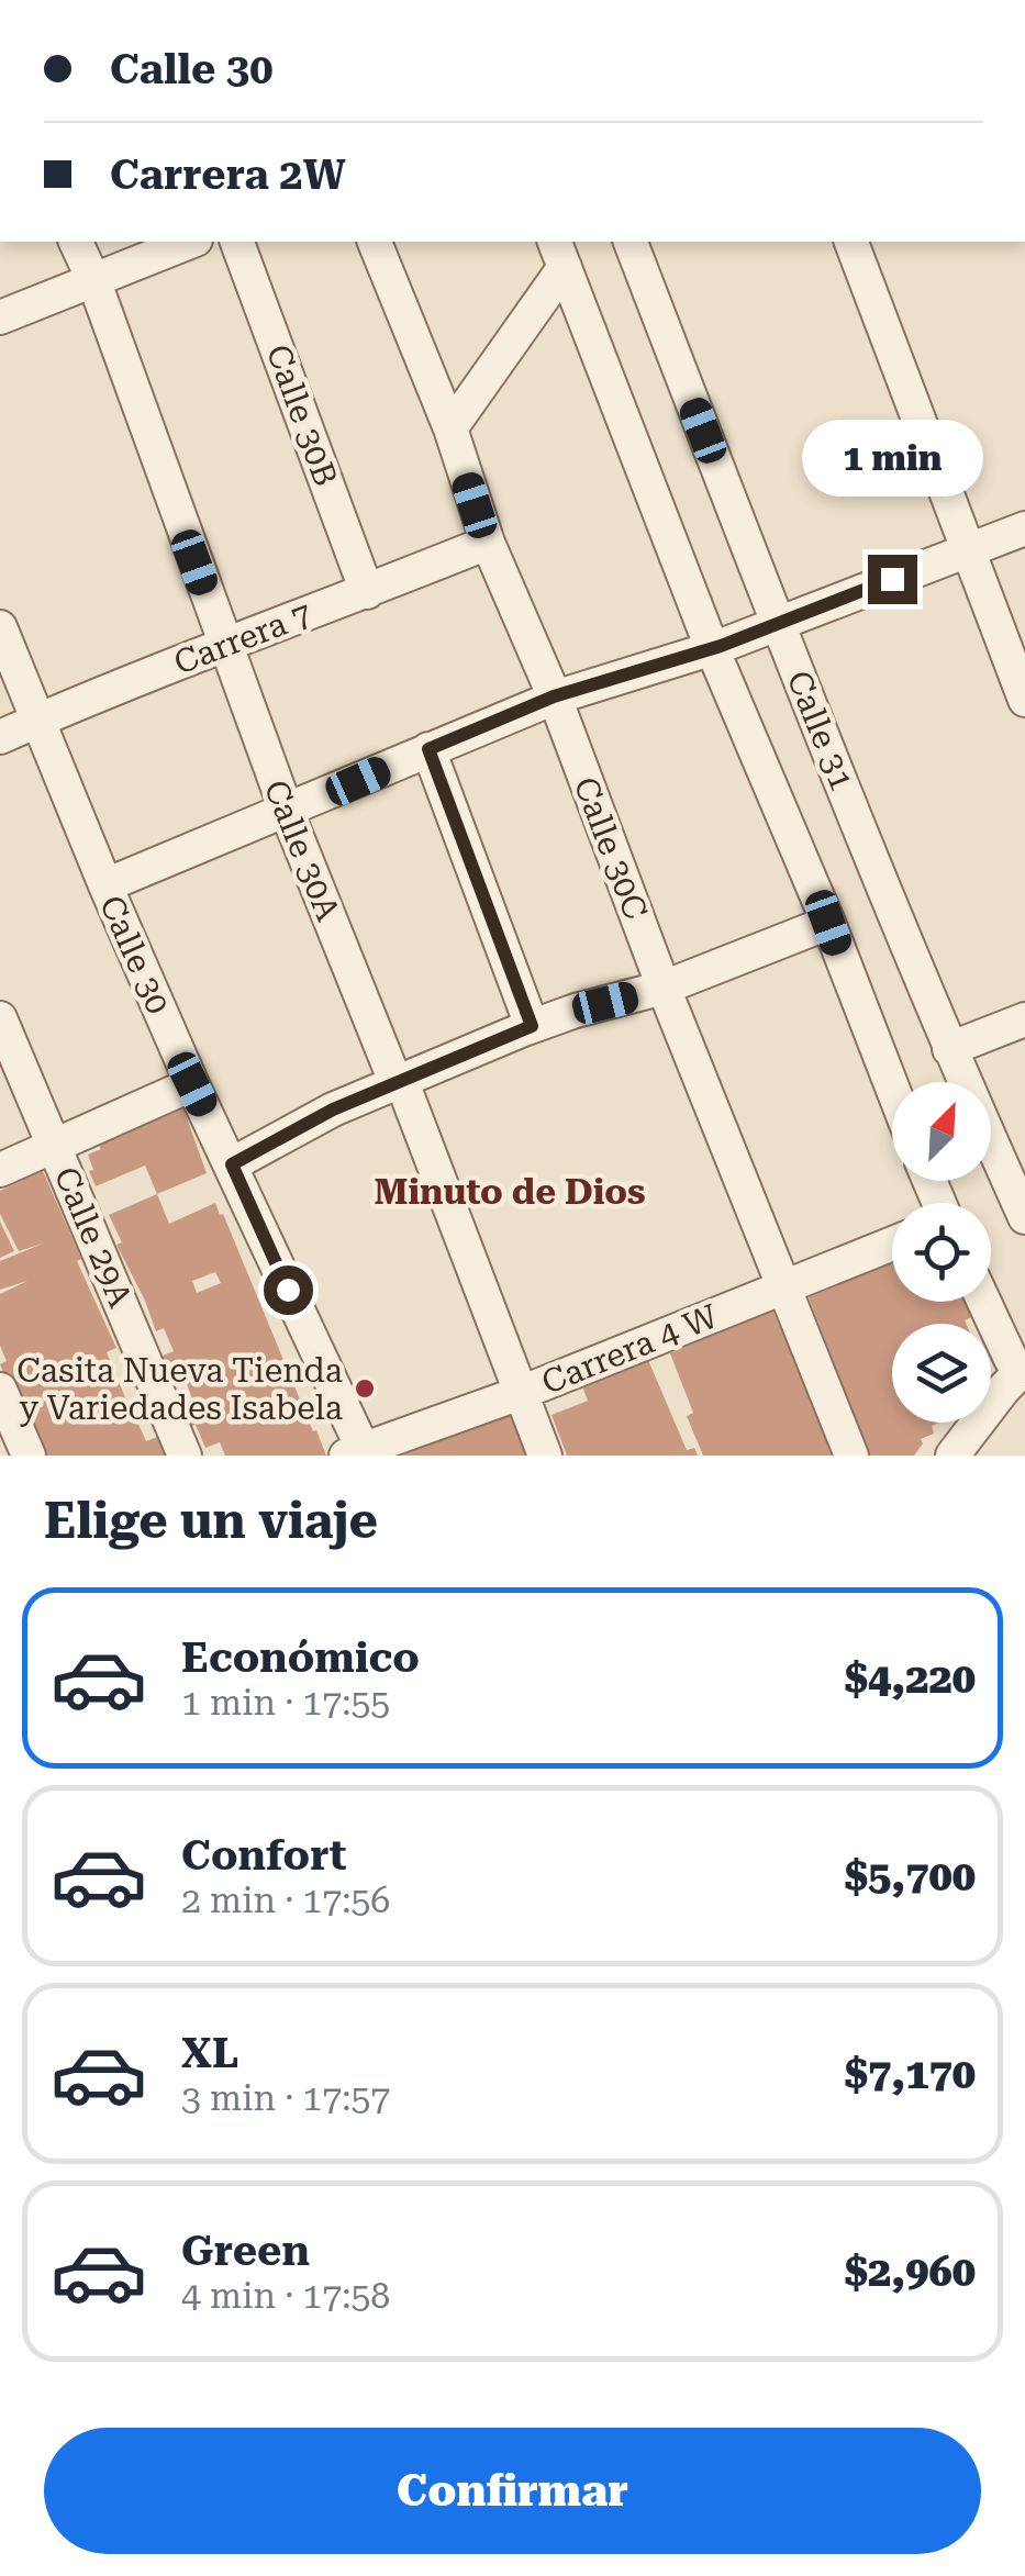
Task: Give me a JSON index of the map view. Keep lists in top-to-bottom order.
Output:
{
  "streets": {
    "street": [
      "Calle 30B",
      "Carrera 7",
      "Calle 31",
      "Calle 30C",
      "Calle 30A",
      "Calle 30",
      "Calle 29A",
      "Carrera 4 W"
    ]
  },
  "crossings": [
    ["Calle 30B", "Carrera 7"],
    ["Carrera 7", "Calle 30C"],
    ["Carrera 7", "Calle 30A"],
    ["Carrera 7", "Calle 30"],
    ["Calle 30C", "Carrera 4 W"],
    ["Calle 30A", "Carrera 4 W"],
    ["Calle 30", "Carrera 4 W"]
  ],
  "districts": ["Minuto de Dios"],
  "places": ["Casita Nueva Tienda y Variedades Isabela"],
  "north": "top right",
  "page": {
    "banner": ["Calle 30", "Carrera 2W"],
    "bubble": "1 min",
    "heading": "Elige un viaje",
    "list": [
      {
        "name": "Económico",
        "note": "1 min · 17:55",
        "value": "$4,220"
      },
      {
        "name": "Confort",
        "note": "2 min · 17:56",
        "value": "$5,700"
      },
      {
        "name": "XL",
        "note": "3 min · 17:57",
        "value": "$7,170"
      },
      {
        "name": "Green",
        "note": "4 min · 17:58",
        "value": "$2,960"
      }
    ],
    "buttons": "Confirmar"
  }
}
